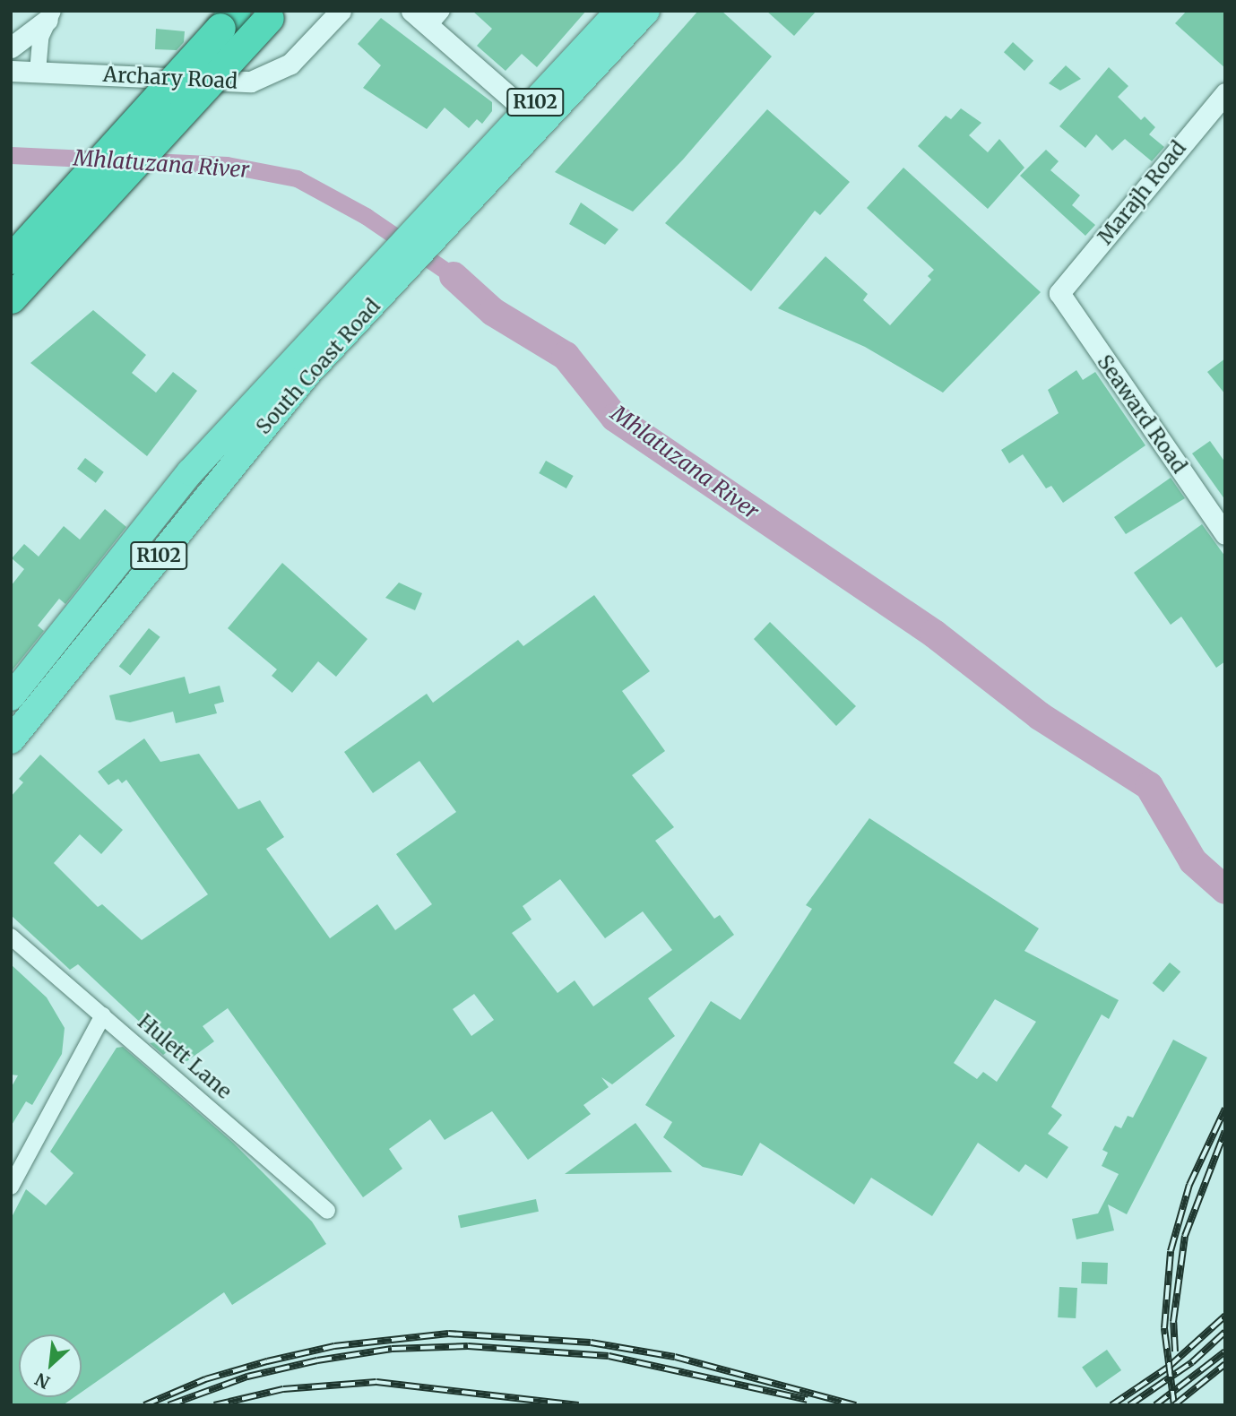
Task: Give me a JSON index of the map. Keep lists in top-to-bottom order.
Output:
{
  "streets": {
    "highway": ["R102", "South Coast Road"],
    "street": [
      "Archary Road",
      "Marajh Road",
      "Seaward Road",
      "Hulett Lane"
    ]
  },
  "crossings": [
    ["Marajh Road", "Seaward Road"]
  ],
  "water": ["Mhlatuzana River"],
  "north": "bottom left"
}
